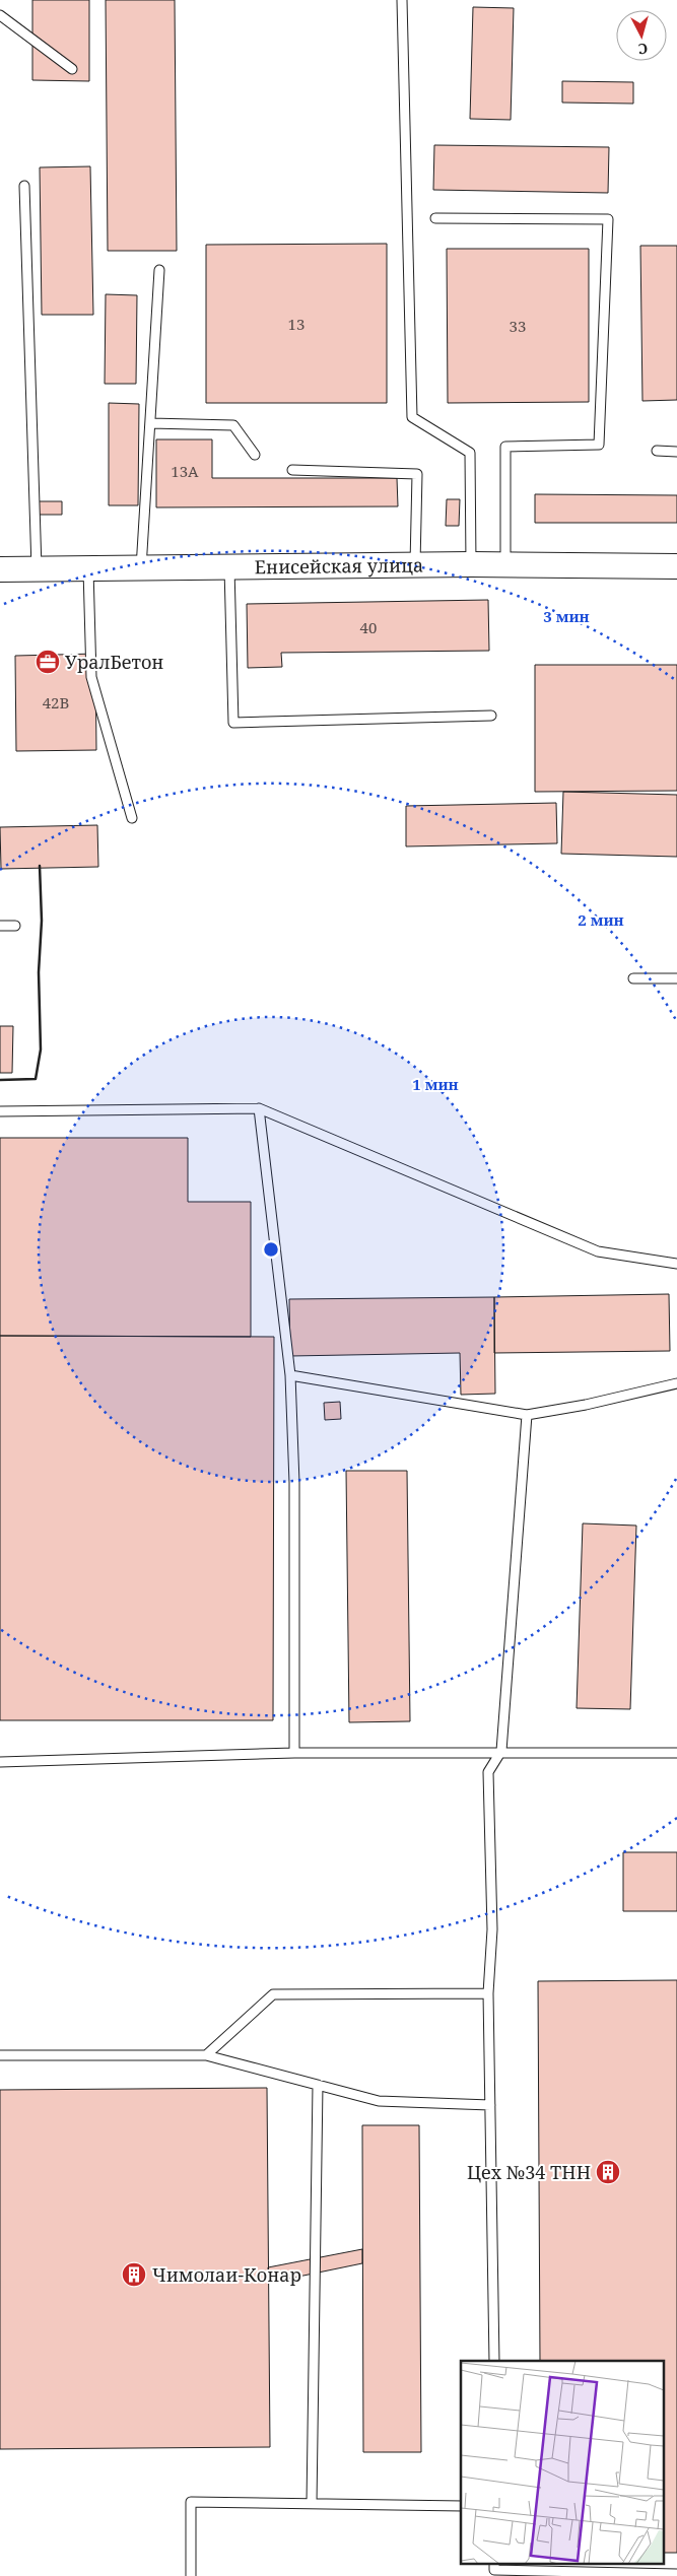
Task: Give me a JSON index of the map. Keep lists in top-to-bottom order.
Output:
{
  "streets": {
    "street": ["Енисейская улица"]
  },
  "places": {
    "office": ["УралБетон"],
    "building": ["Цех №34 ТНН", "Чимолаи-Конар"]
  },
  "house_numbers": [
    "13",
    "33",
    "13А",
    "40",
    "42В"
  ],
  "north": "bottom",
  "rings": ["3 мин", "2 мин", "1 мин"]
}
